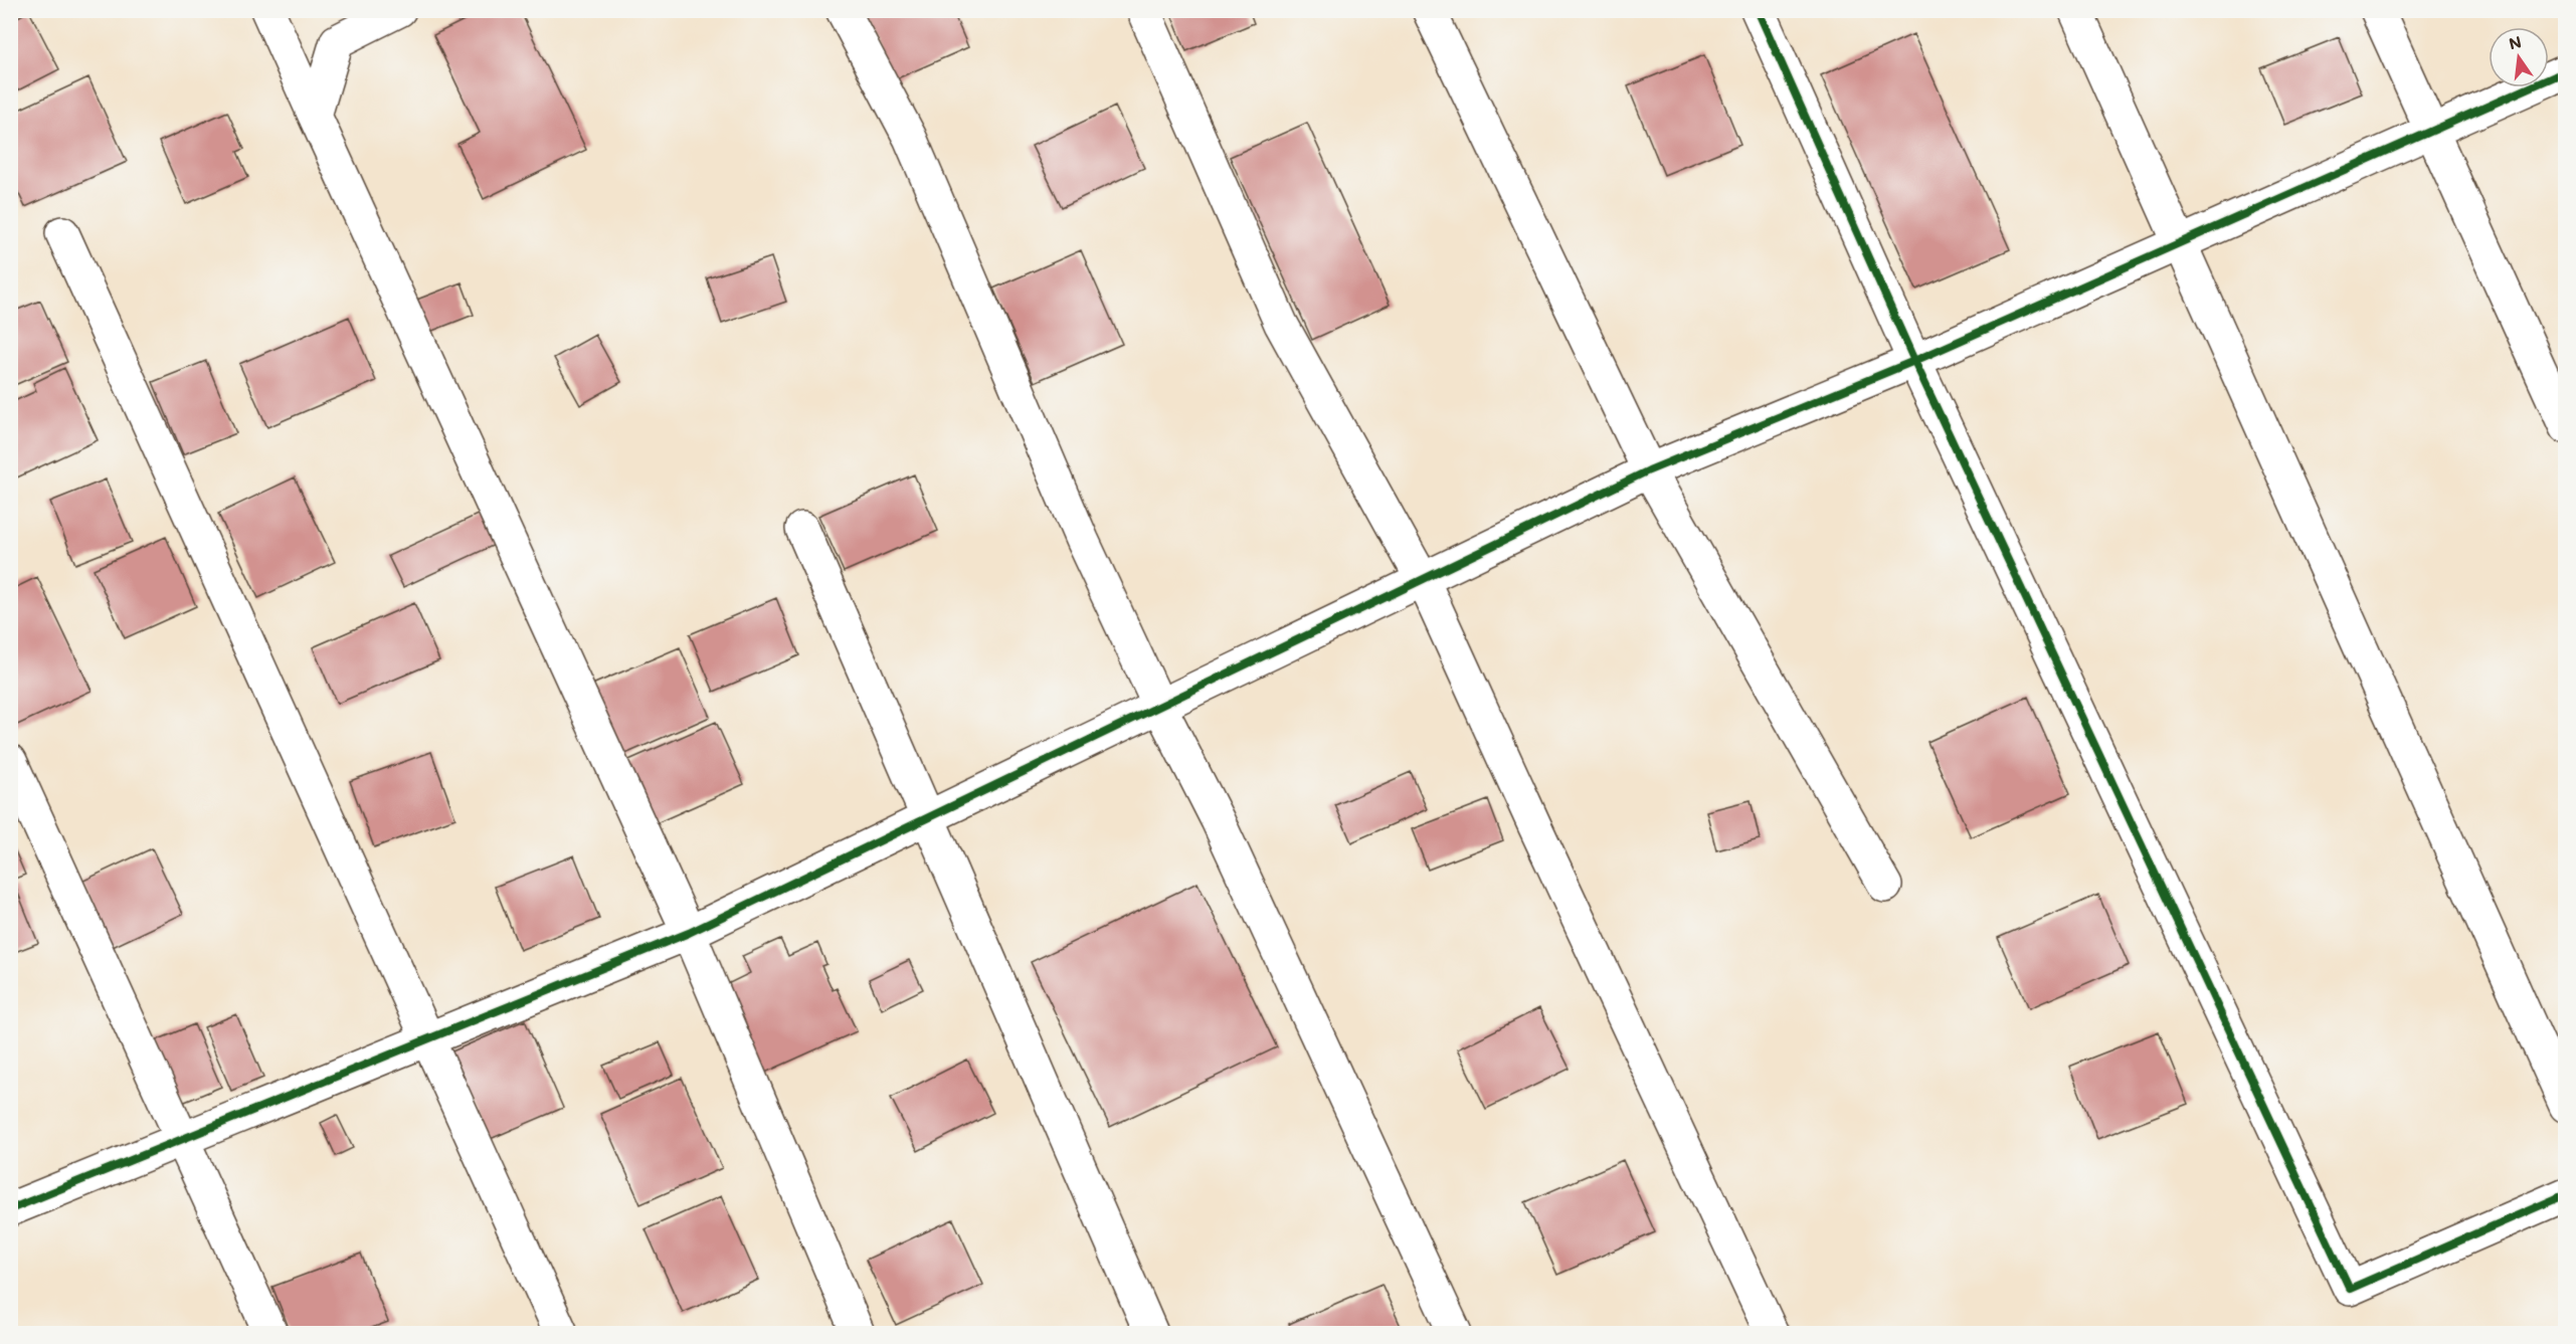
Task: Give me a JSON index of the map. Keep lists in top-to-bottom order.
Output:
{
  "north": "top"
}
